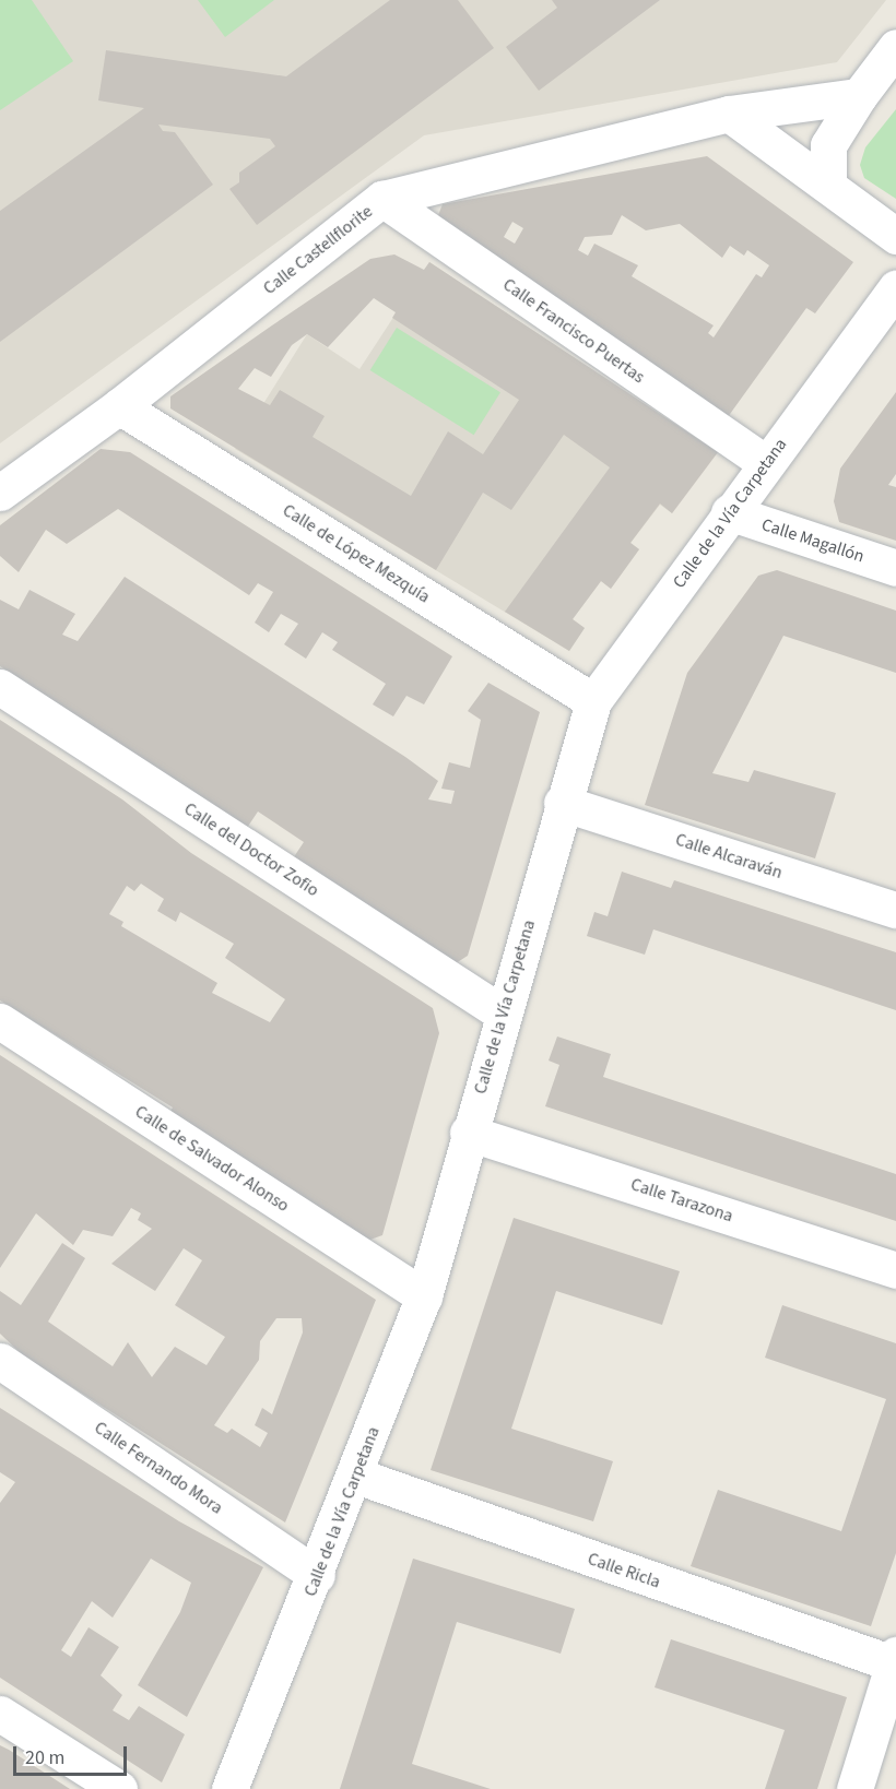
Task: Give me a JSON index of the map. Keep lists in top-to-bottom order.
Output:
{
  "streets": {
    "street": [
      "Calle Castellflorite",
      "Calle Francisco Puertas",
      "Calle de la Vía Carpetana",
      "Calle Magallón",
      "Calle de López Mezquía",
      "Calle del Doctor Zofio",
      "Calle Alcaraván",
      "Calle de Salvador Alonso",
      "Calle Tarazona",
      "Calle Fernando Mora",
      "Calle Ricla"
    ]
  },
  "crossings": [
    ["Calle Castellflorite", "Calle Francisco Puertas"],
    ["Calle Castellflorite", "Calle de López Mezquía"],
    ["Calle Francisco Puertas", "Calle de la Vía Carpetana"],
    ["Calle de la Vía Carpetana", "Calle Magallón"],
    ["Calle de la Vía Carpetana", "Calle de López Mezquía"],
    ["Calle de la Vía Carpetana", "Calle del Doctor Zofio"],
    ["Calle de la Vía Carpetana", "Calle Alcaraván"],
    ["Calle de la Vía Carpetana", "Calle de Salvador Alonso"],
    ["Calle de la Vía Carpetana", "Calle Tarazona"],
    ["Calle de la Vía Carpetana", "Calle Fernando Mora"],
    ["Calle de la Vía Carpetana", "Calle Ricla"]
  ],
  "scale_bar": "20 m"
}
